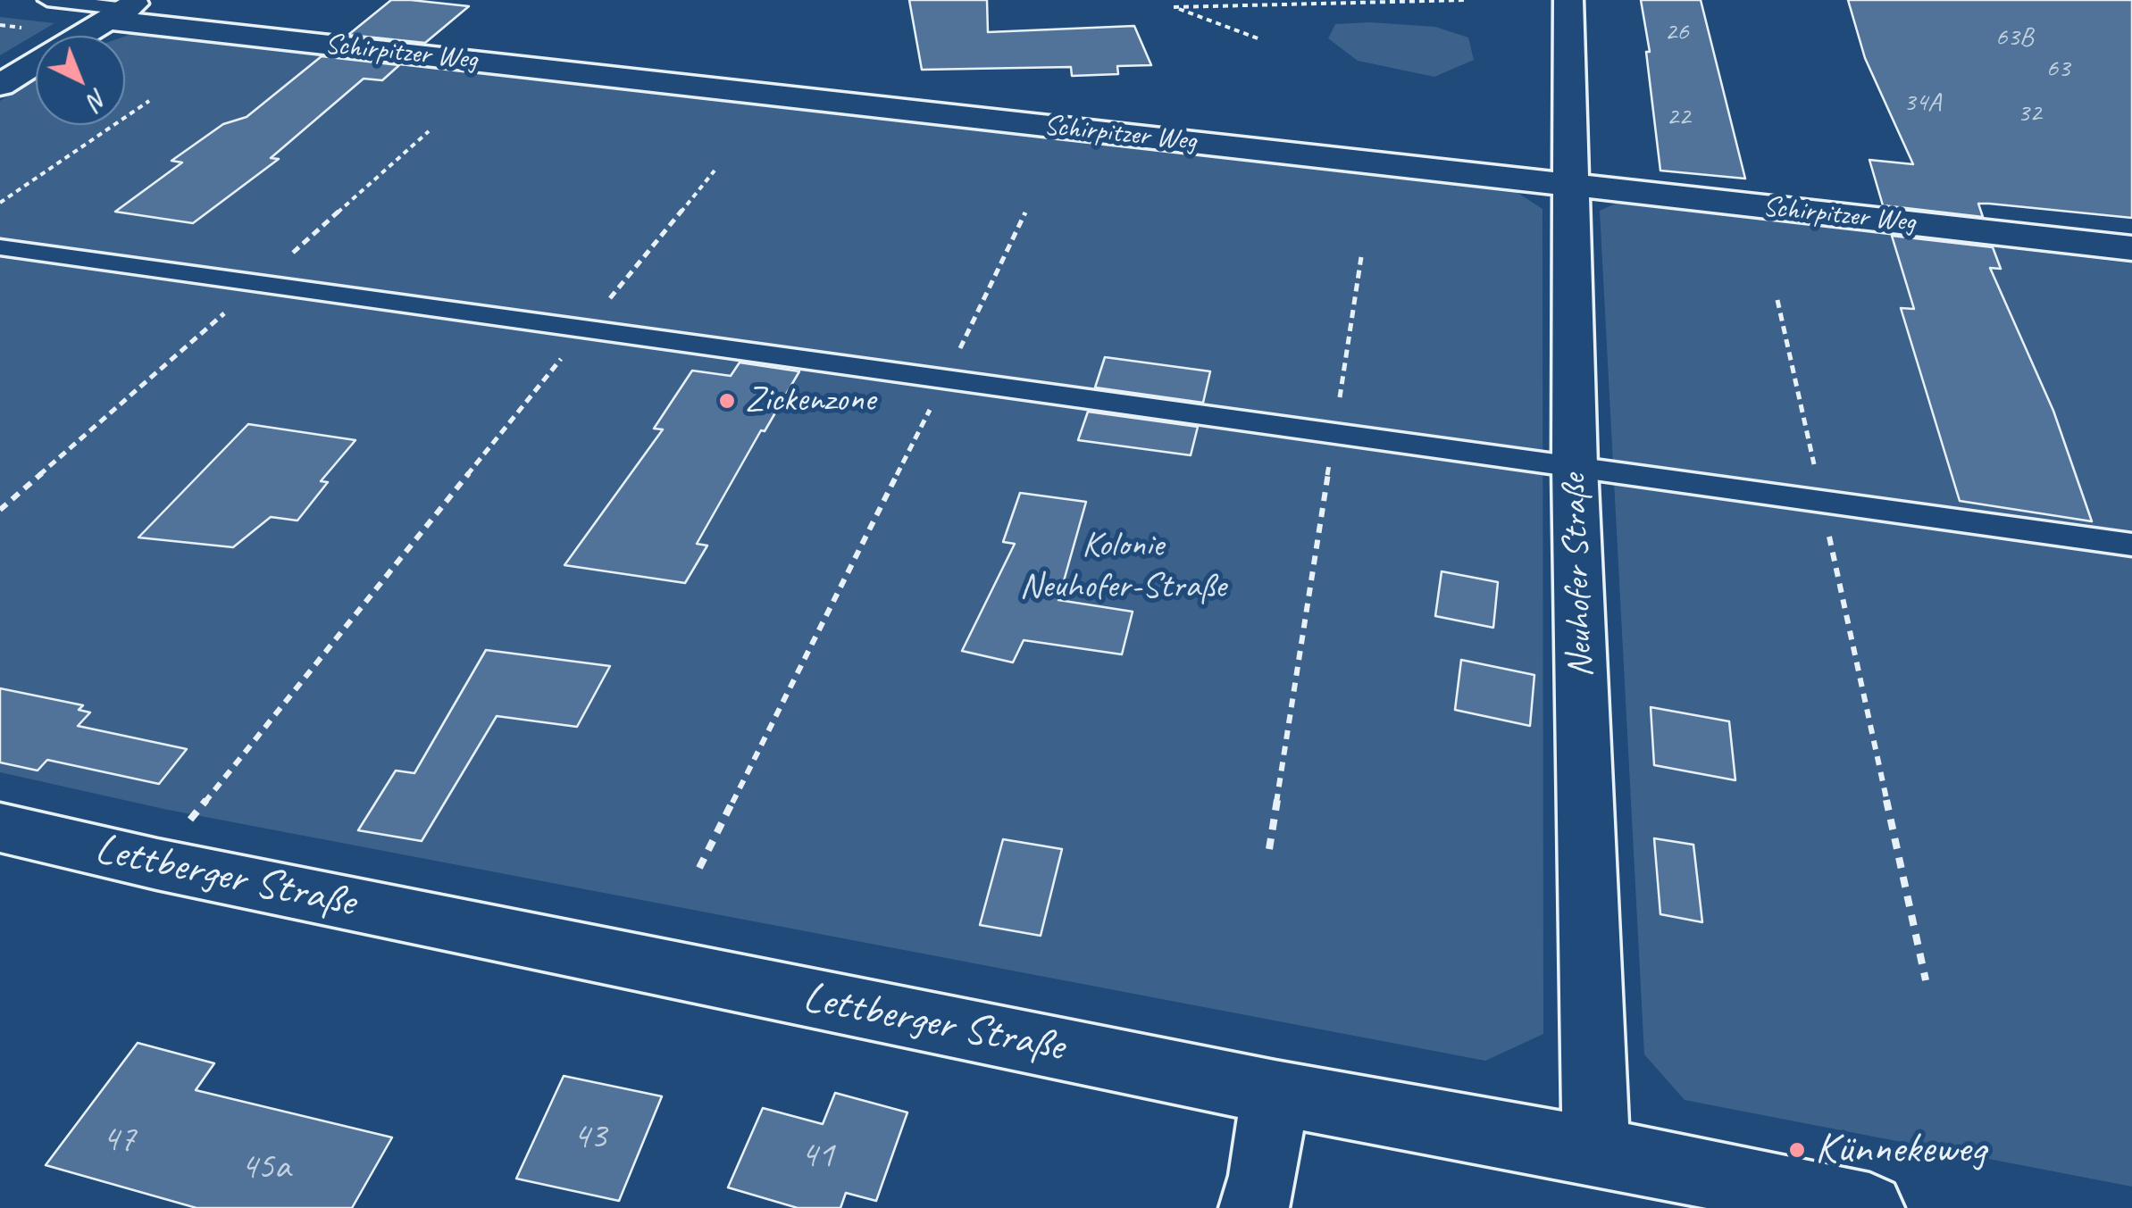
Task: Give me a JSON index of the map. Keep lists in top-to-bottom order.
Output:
{
  "streets": {
    "street": ["Schirpitzer Weg", "Neuhofer Straße", "Lettberger Straße"]
  },
  "crossings": [
    ["Schirpitzer Weg", "Neuhofer Straße"],
    ["Neuhofer Straße", "Lettberger Straße"]
  ],
  "parks": ["Kolonie Neuhofer-Straße"],
  "places": ["Zickenzone", "Künnekeweg"],
  "house_numbers": [
    "26",
    "63B",
    "63",
    "34A",
    "32",
    "22",
    "43",
    "47",
    "41",
    "45a"
  ],
  "north": "bottom right"
}
